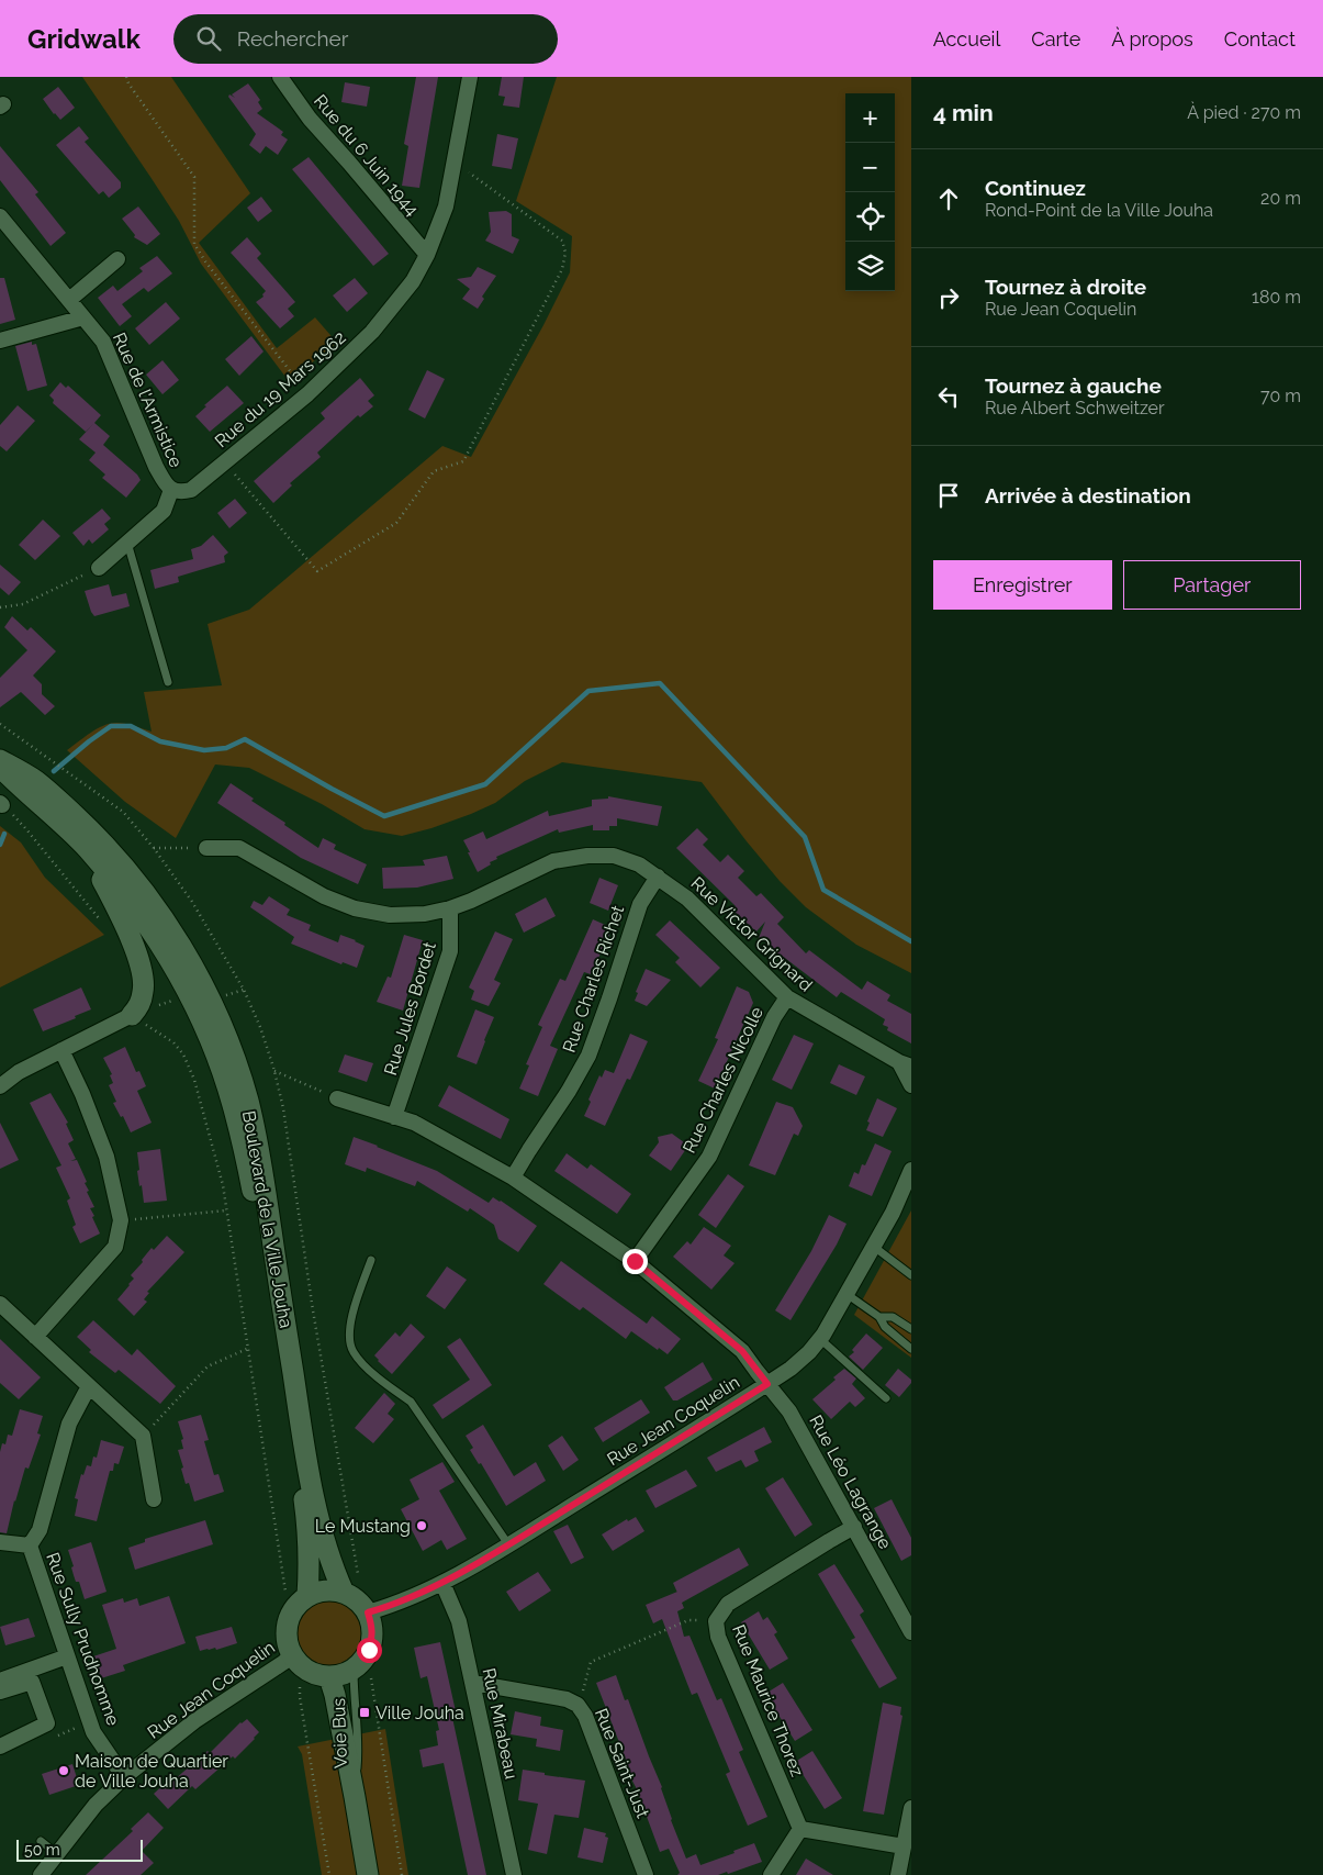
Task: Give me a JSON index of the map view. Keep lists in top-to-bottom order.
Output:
{
  "streets": {
    "main road": ["Boulevard de la Ville Jouha"],
    "street": [
      "Rue du 6 Juin 1944",
      "Rue du 19 Mars 1962",
      "Rue de l'Armistice",
      "Rue Victor Grignard",
      "Rue Charles Richet",
      "Rue Jules Bordet",
      "Rue Charles Nicolle",
      "Rue Jean Coquelin",
      "Rue Léo Lagrange",
      "Rue Sully Prudhomme",
      "Rue Maurice Thorez",
      "Rue Mirabeau",
      "Rue Saint-Just"
    ],
    "lane": ["Voie Bus"]
  },
  "crossings": [
    ["Rue du 6 Juin 1944", "Rue du 19 Mars 1962"],
    ["Rue du 19 Mars 1962", "Rue de l'Armistice"],
    ["Rue Victor Grignard", "Rue Charles Richet"],
    ["Rue Victor Grignard", "Rue Jules Bordet"],
    ["Rue Victor Grignard", "Rue Charles Nicolle"],
    ["Rue Charles Richet", "Rue Léo Lagrange"],
    ["Rue Jules Bordet", "Rue Léo Lagrange"],
    ["Rue Charles Nicolle", "Rue Léo Lagrange"],
    ["Boulevard de la Ville Jouha", "Rue Jean Coquelin"],
    ["Boulevard de la Ville Jouha", "Voie Bus"],
    ["Rue Jean Coquelin", "Rue Léo Lagrange"],
    ["Rue Jean Coquelin", "Rue Sully Prudhomme"],
    ["Rue Jean Coquelin", "Rue Mirabeau"],
    ["Rue Jean Coquelin", "Voie Bus"],
    ["Rue Léo Lagrange", "Rue Maurice Thorez"],
    ["Rue Mirabeau", "Rue Saint-Just"]
  ],
  "places": {
    "other": ["Le Mustang", "Maison de Quartier de Ville Jouha"],
    "transit": ["Ville Jouha"]
  },
  "scale_bar": "50 m",
  "page": {
    "header": "Gridwalk",
    "search": "Rechercher",
    "nav": [
      "Accueil",
      "Carte",
      "À propos",
      "Contact"
    ],
    "heading": ["4 min", "À pied · 270 m"],
    "map_buttons": ["+", "−"],
    "list": [
      ["Continuez", "Rond-Point de la Ville Jouha", "20 m"],
      ["Tournez à droite", "Rue Jean Coquelin", "180 m"],
      ["Tournez à gauche", "Rue Albert Schweitzer", "70 m"],
      "Arrivée à destination"
    ],
    "buttons": ["Enregistrer", "Partager"],
    "scale": "50 m"
  }
}
